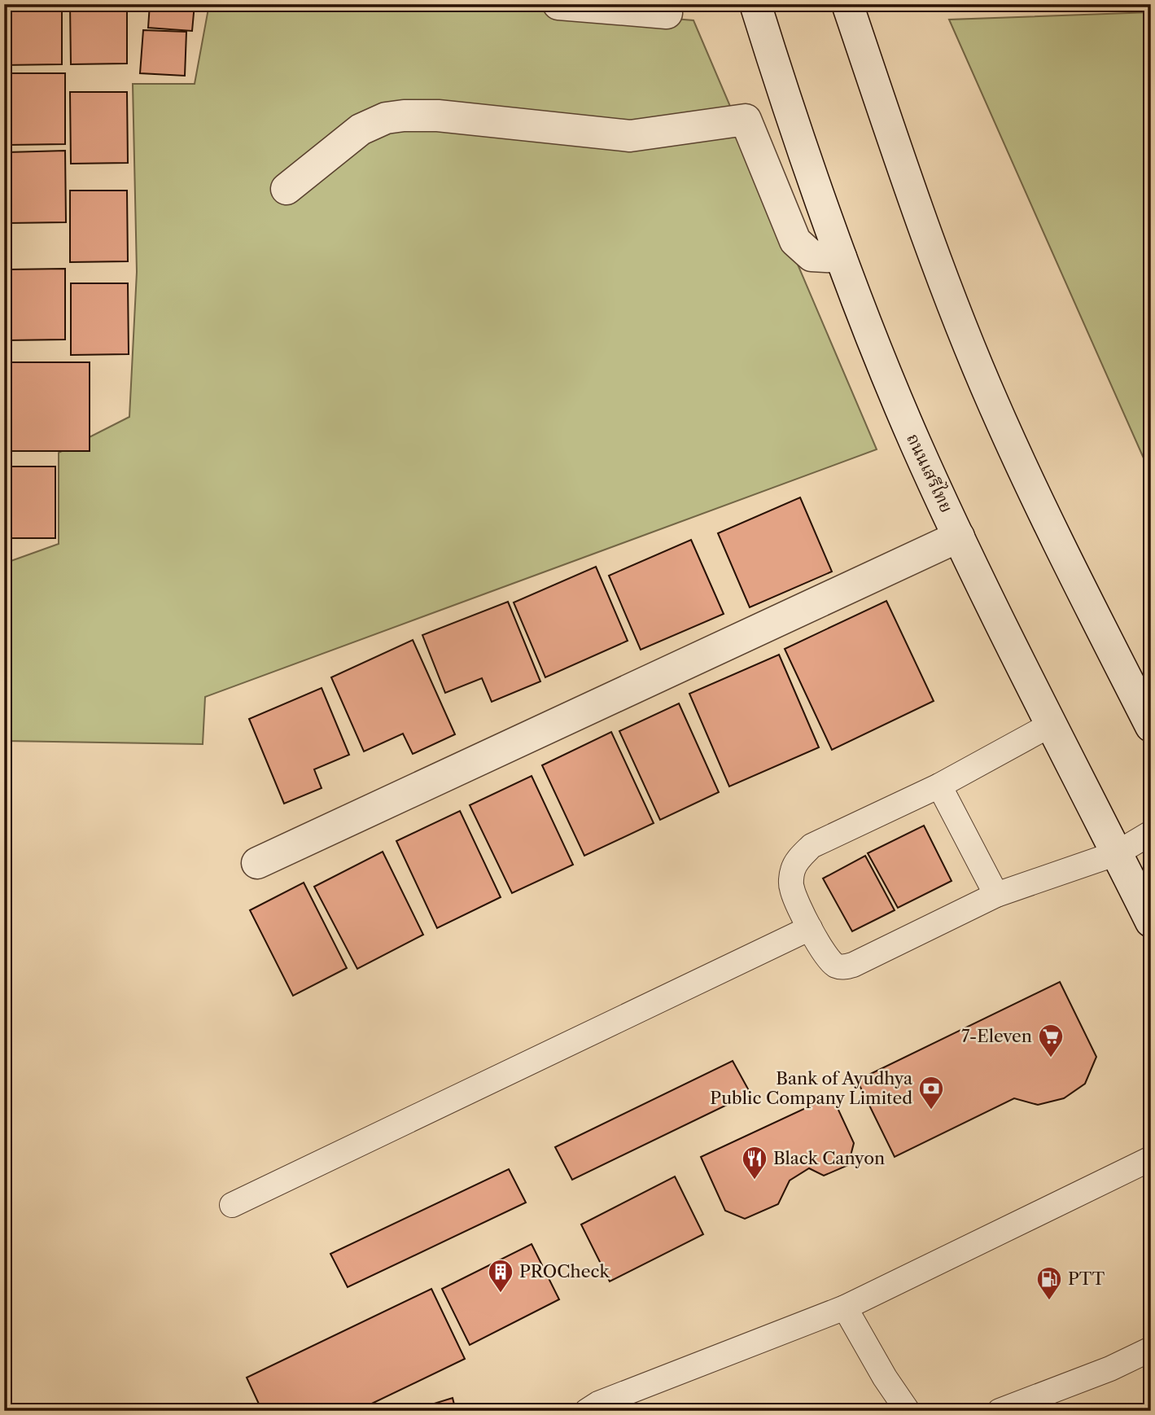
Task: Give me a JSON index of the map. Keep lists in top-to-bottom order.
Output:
{
  "streets": {
    "main road": ["ถนนเสรีไทย"]
  },
  "places": {
    "supermarket": ["7-Eleven"],
    "bank": ["Bank of Ayudhya Public Company Limited"],
    "restaurant": ["Black Canyon"],
    "building": ["PROCheck"],
    "fuel station": ["PTT"]
  }
}
